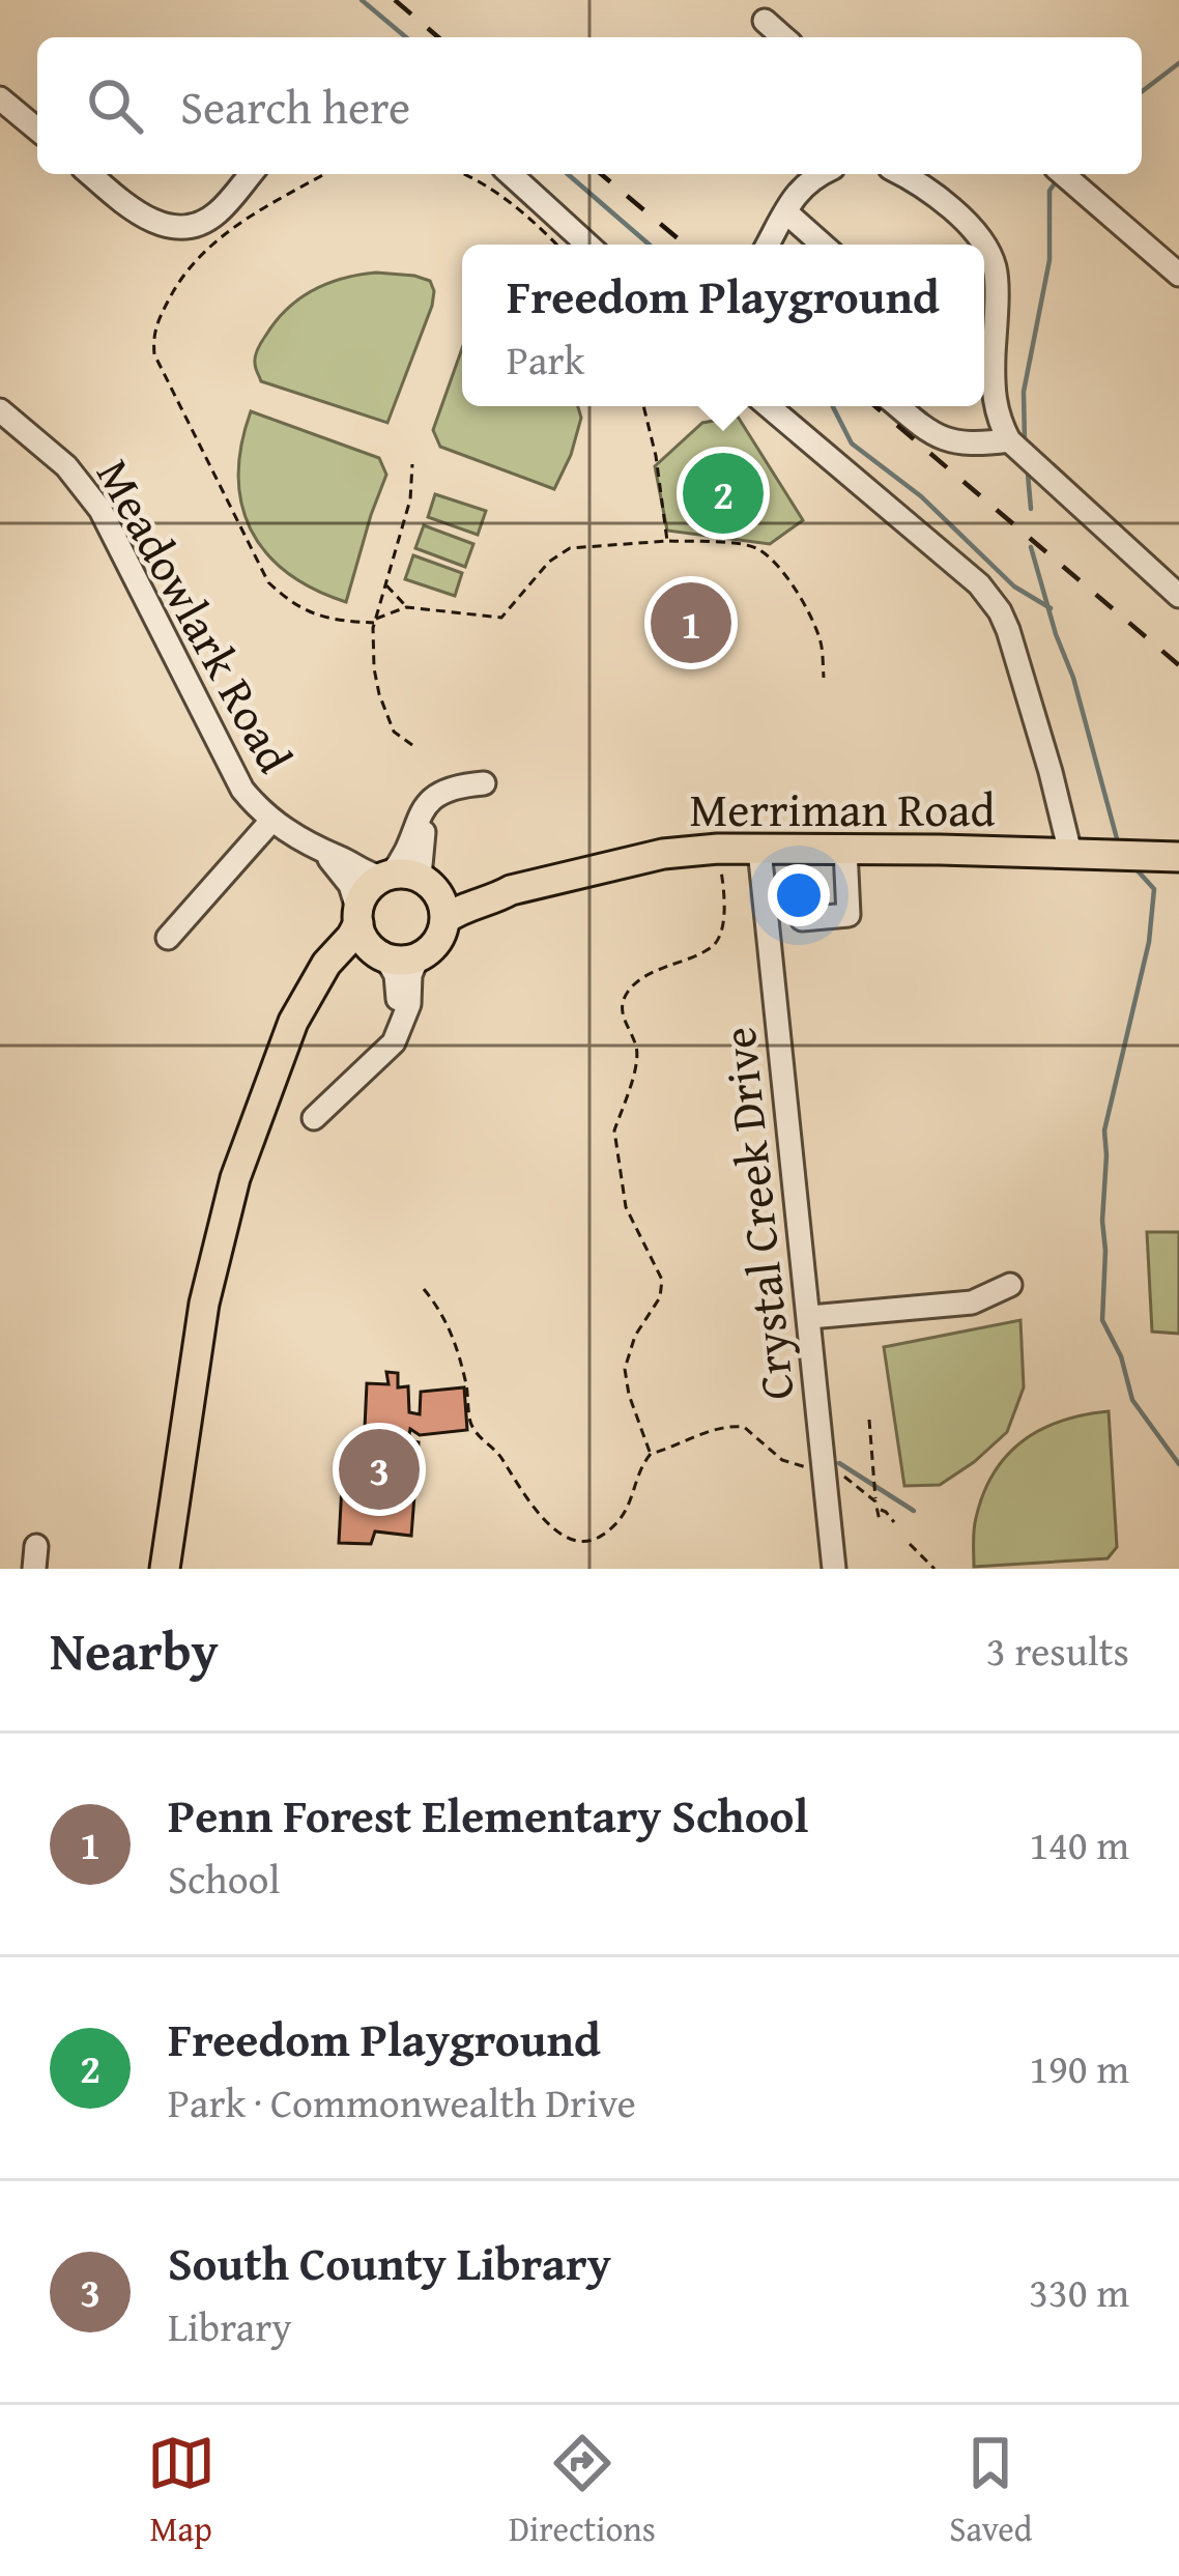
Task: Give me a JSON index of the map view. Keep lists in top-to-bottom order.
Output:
{
  "streets": {
    "main road": ["Merriman Road"],
    "street": ["Meadowlark Road", "Crystal Creek Drive"]
  },
  "crossings": [
    ["Meadowlark Road", "Merriman Road"],
    ["Merriman Road", "Crystal Creek Drive"]
  ],
  "page": {
    "search": "Search here",
    "popup": ["Freedom Playground", "Park"],
    "pins": ["2", "1", "3"],
    "heading": ["Nearby", "3 results"],
    "list": [
      {
        "mark": "1",
        "name": "Penn Forest Elementary School",
        "note": "School",
        "value": "140 m"
      },
      {
        "mark": "2",
        "name": "Freedom Playground",
        "note": "Park · Commonwealth Drive",
        "value": "190 m"
      },
      {
        "mark": "3",
        "name": "South County Library",
        "note": "Library",
        "value": "330 m"
      }
    ],
    "nav": ["Map", "Directions", "Saved"]
  }
}
